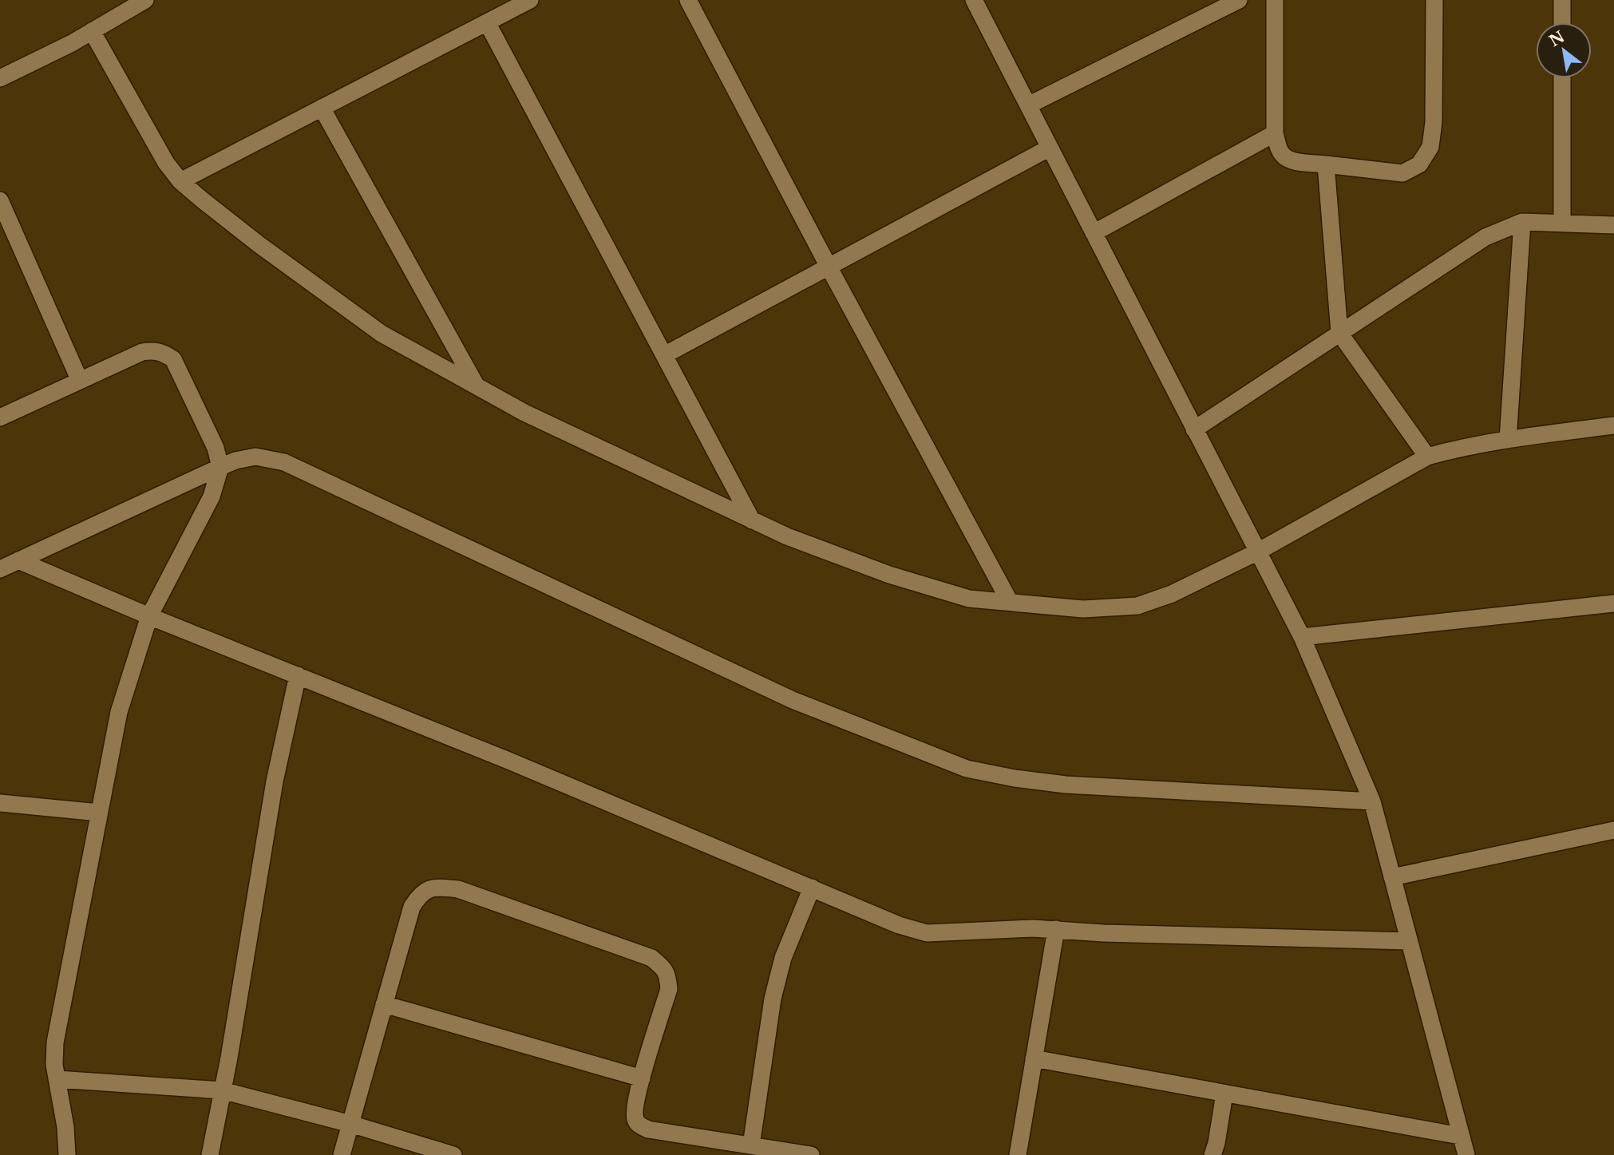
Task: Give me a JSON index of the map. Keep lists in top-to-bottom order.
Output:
{
  "north": "top left"
}
